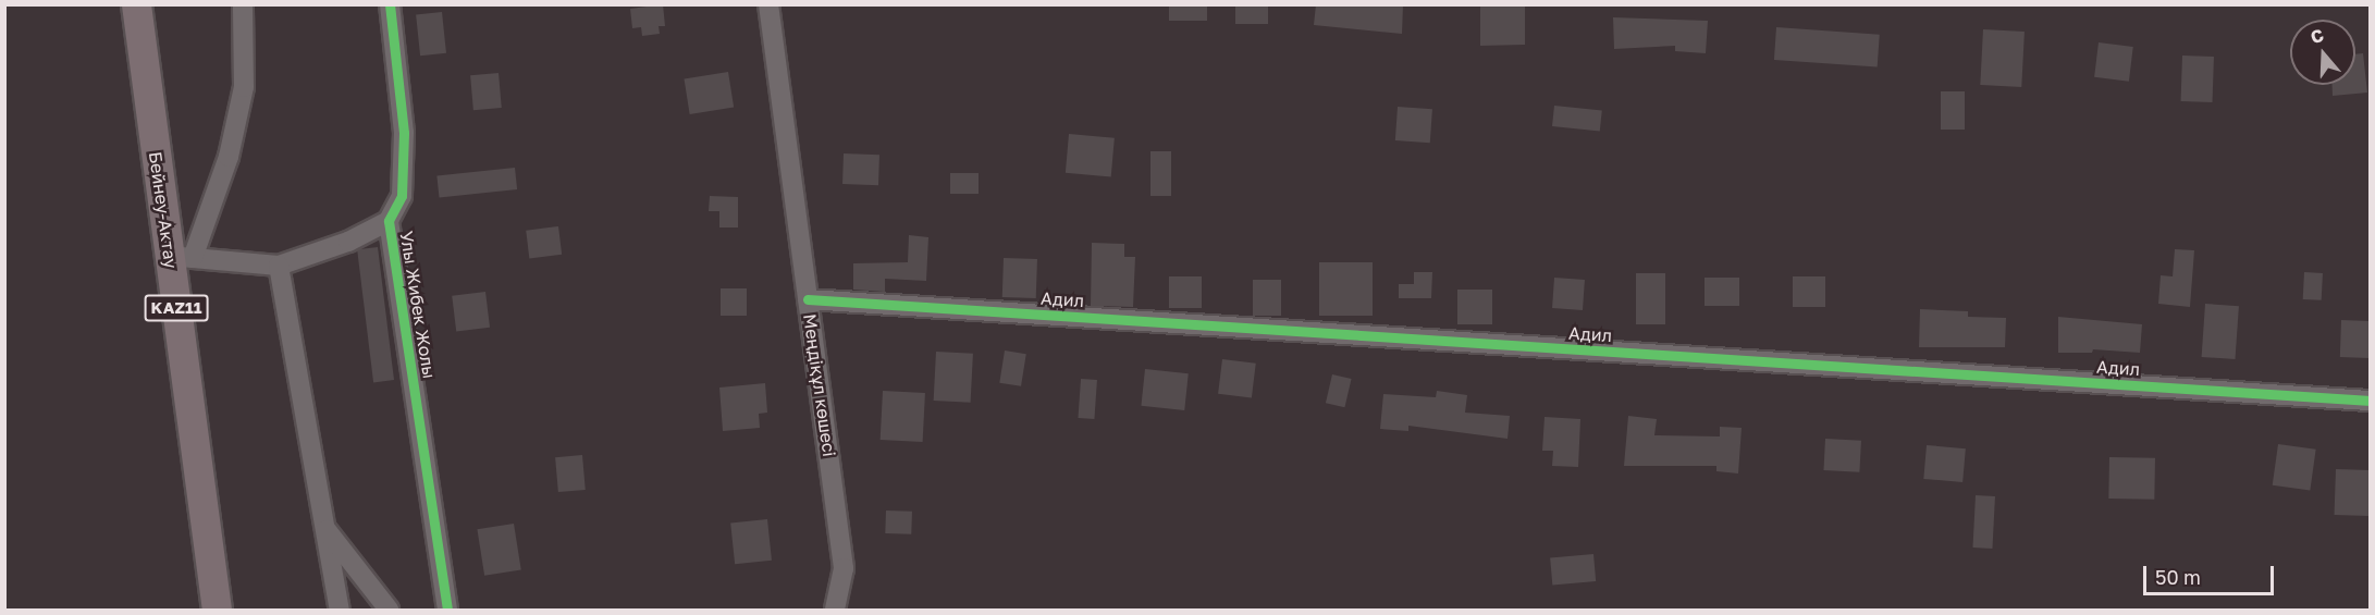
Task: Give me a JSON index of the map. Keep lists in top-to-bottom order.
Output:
{
  "streets": {
    "highway": ["Бейнеу-Актау", "KAZ11"],
    "street": ["Адил", "Улы Жибек Жолы", "Меңдіқұл көшесі"]
  },
  "crossings": [
    ["Адил", "Меңдіқұл көшесі"]
  ],
  "scale_bar": "50 m",
  "north": "top"
}
